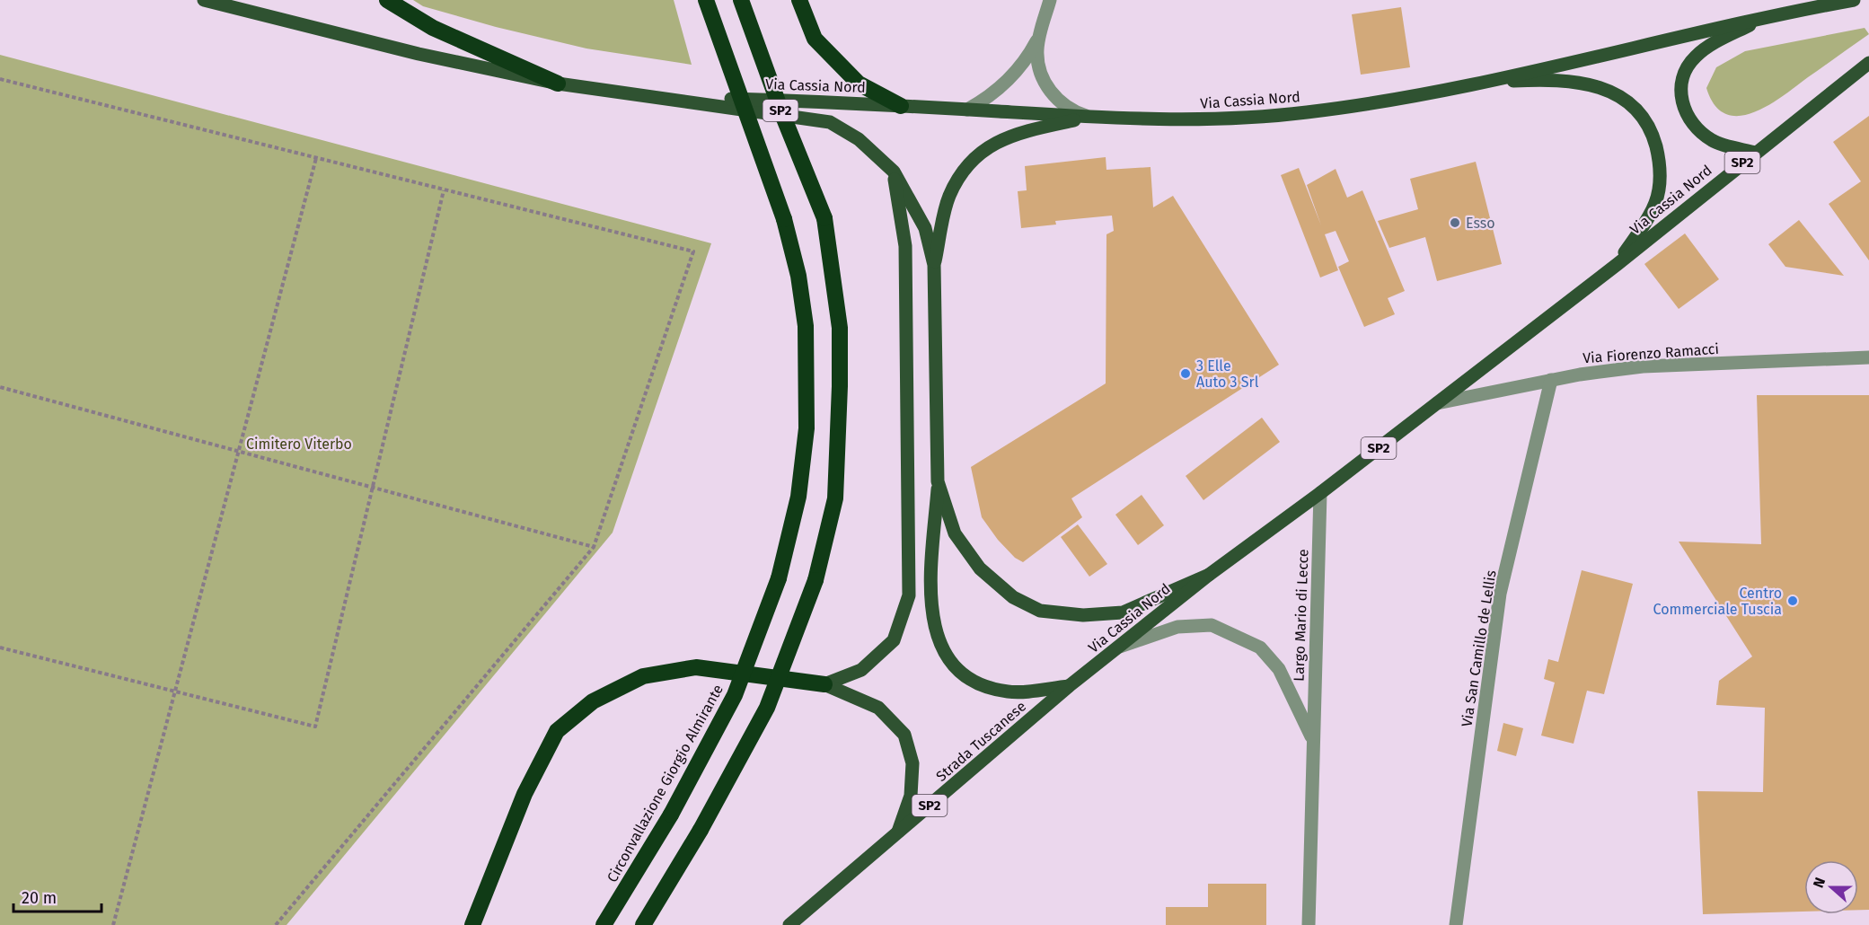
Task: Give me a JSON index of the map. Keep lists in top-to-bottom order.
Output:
{
  "streets": {
    "highway": ["SP2", "Circonvallazione Giorgio Almirante"],
    "main road": ["Via Cassia Nord", "Strada Tuscanese"],
    "street": ["Via Fiorenzo Ramacci", "Largo Mario di Lecce", "Via San Camillo de Lellis"]
  },
  "crossings": [
    ["Via Cassia Nord", "Via Fiorenzo Ramacci"],
    ["Via Cassia Nord", "Largo Mario di Lecce"],
    ["Via Cassia Nord", "Strada Tuscanese"],
    ["Via Fiorenzo Ramacci", "Via San Camillo de Lellis"]
  ],
  "parks": ["Cimitero Viterbo"],
  "places": ["Esso", "3 Elle Auto 3 Srl", "Centro Commerciale Tuscia"],
  "scale_bar": "20 m",
  "north": "left"
}
